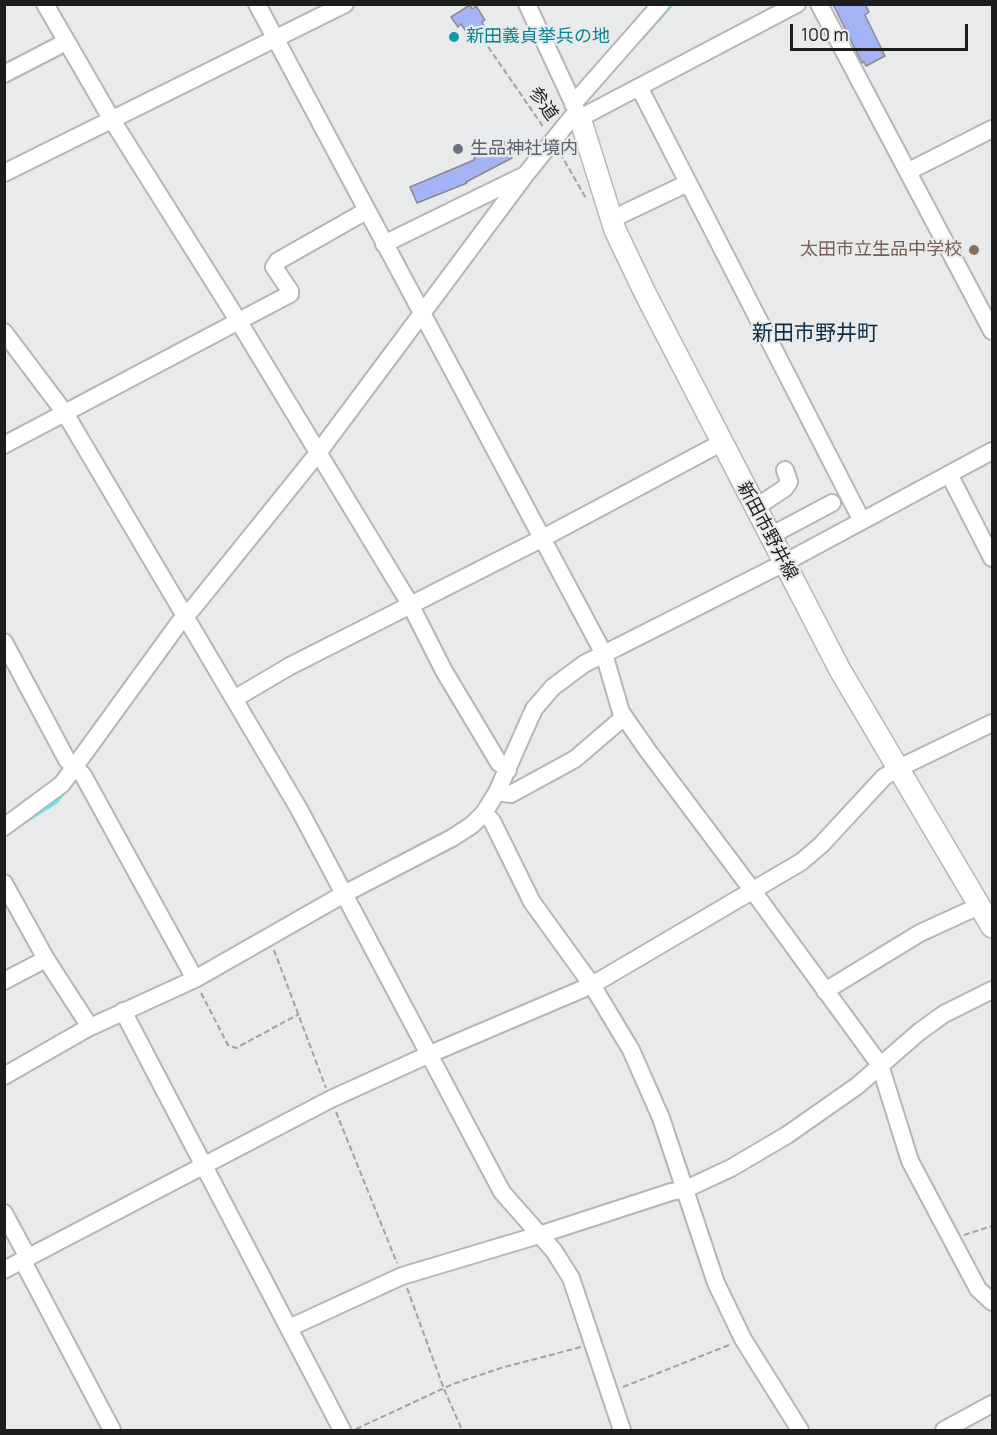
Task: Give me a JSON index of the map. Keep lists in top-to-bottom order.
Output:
{
  "streets": {
    "main road": ["新田市野井線"],
    "path": ["参道"]
  },
  "districts": ["新田市野井町"],
  "places": ["新田義貞挙兵の地", "生品神社境内", "太田市立生品中学校"],
  "scale_bar": "100 m"
}
